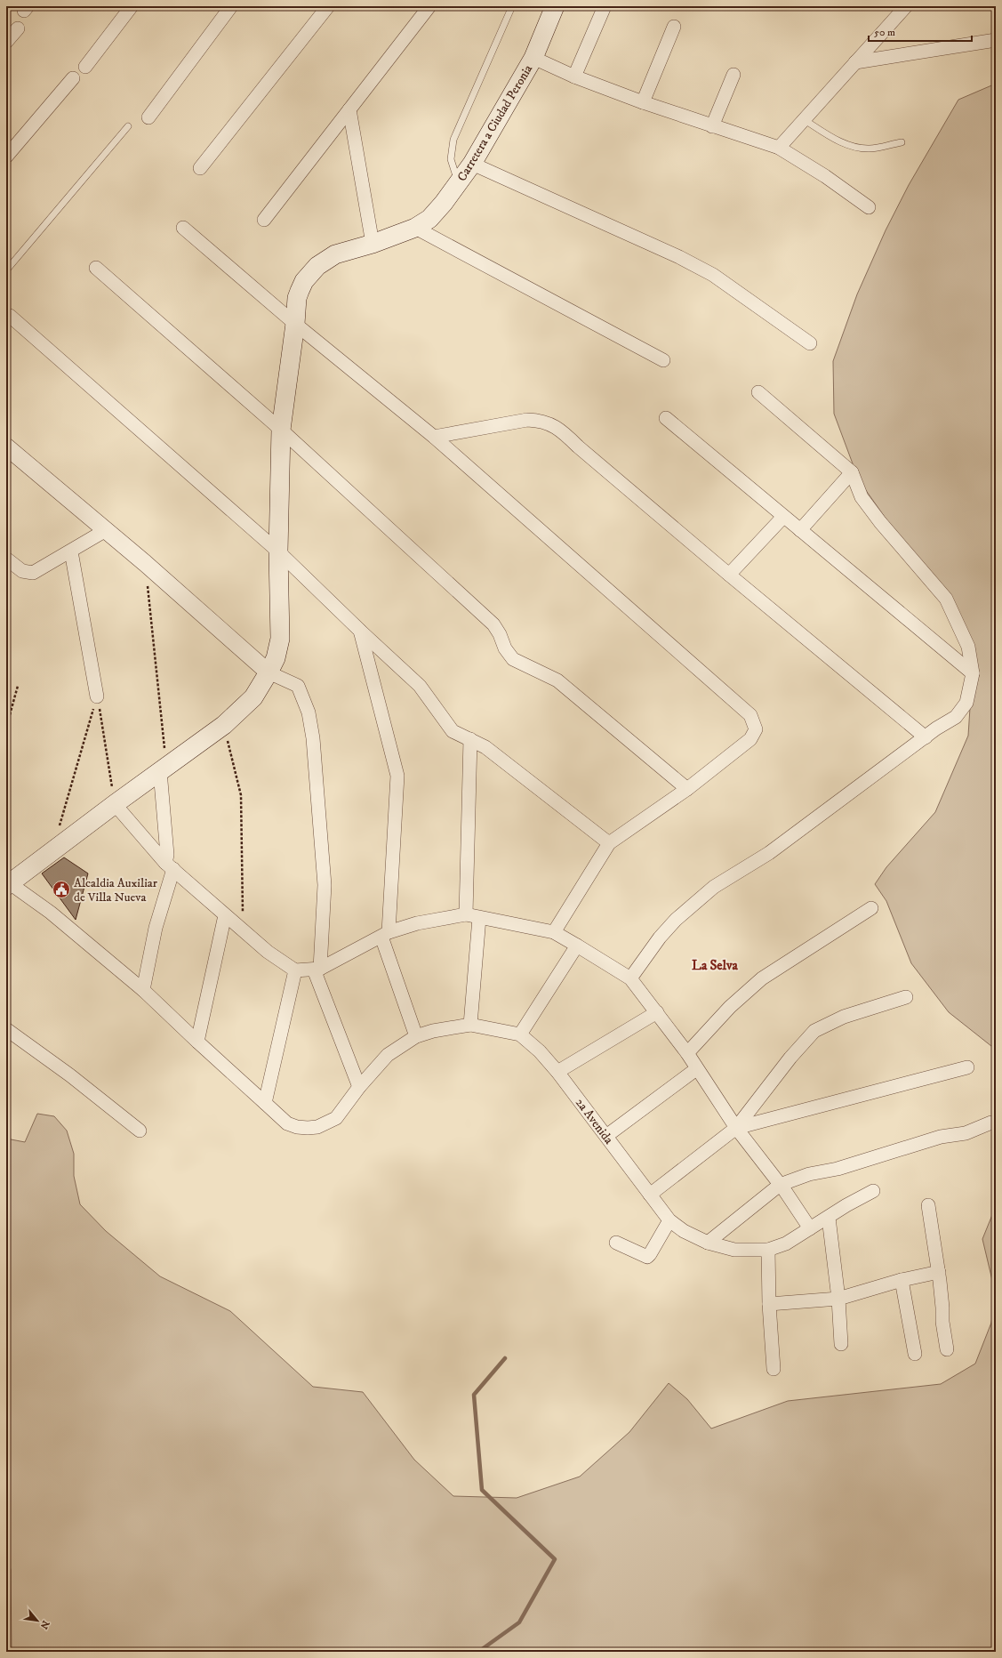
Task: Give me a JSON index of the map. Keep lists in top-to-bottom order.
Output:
{
  "streets": {
    "main road": ["Carretera a Ciudad Peronia"],
    "street": ["2a Avenida"]
  },
  "crossings": [
    ["Carretera a Ciudad Peronia", "2a Avenida"]
  ],
  "districts": ["La Selva"],
  "places": {
    "public building": ["Alcaldia Auxiliar de Villa Nueva"]
  },
  "scale_bar": "50 m",
  "north": "bottom right"
}
